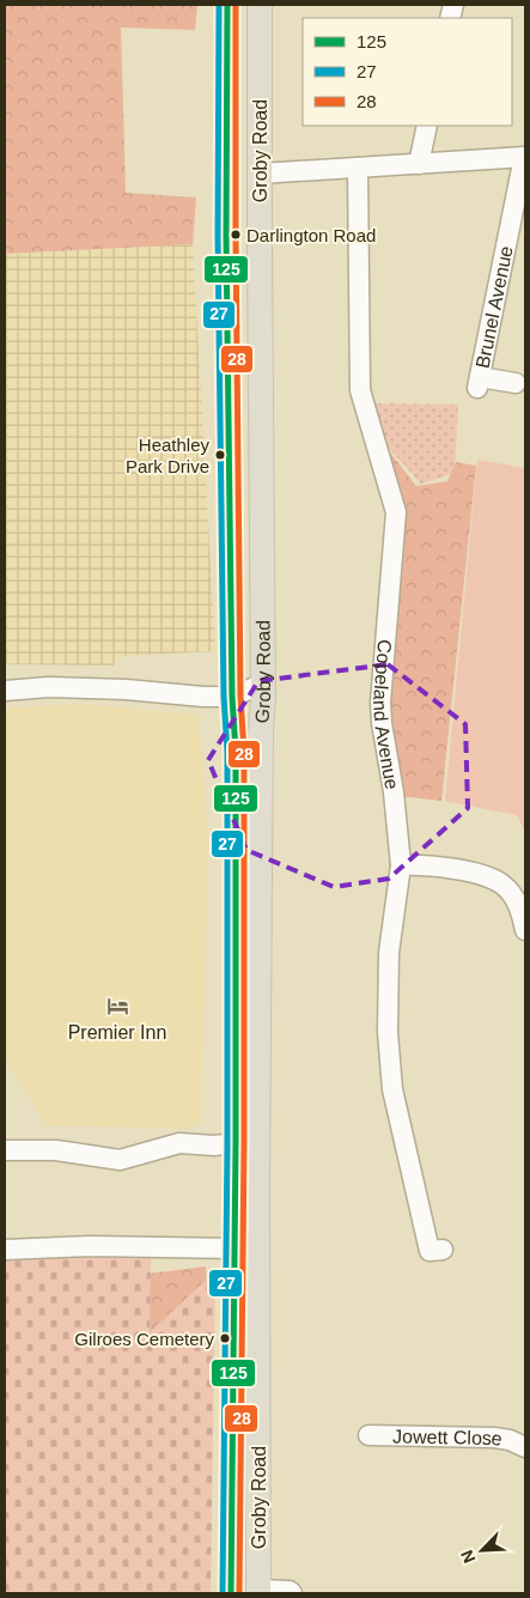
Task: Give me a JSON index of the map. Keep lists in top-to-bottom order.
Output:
{
  "streets": {
    "main road": ["Groby Road"],
    "street": ["Brunel Avenue", "Copeland Avenue", "Jowett Close"]
  },
  "places": {
    "other": ["Darlington Road", "Heathley Park Drive", "Gilroes Cemetery"],
    "hotel": ["Premier Inn"]
  },
  "lines": ["transit line 125", "transit line 27", "transit line 28"],
  "legend": ["125", "27", "28"],
  "north": "bottom left"
}
